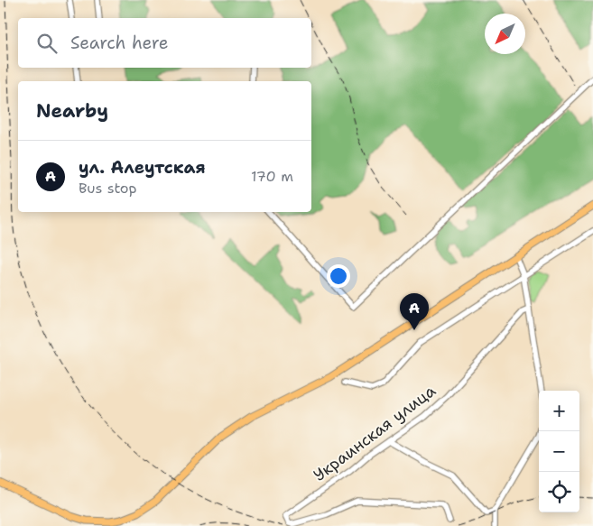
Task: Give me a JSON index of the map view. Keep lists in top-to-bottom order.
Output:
{
  "streets": {
    "street": ["Украинская улица"]
  },
  "north": "bottom left",
  "page": {
    "search": "Search here",
    "heading": "Nearby",
    "list": [
      {
        "mark": "A",
        "name": "ул. Алеутская",
        "note": "Bus stop",
        "value": "170 m"
      }
    ],
    "pins": "A",
    "map_buttons": ["+", "−"]
  }
}
